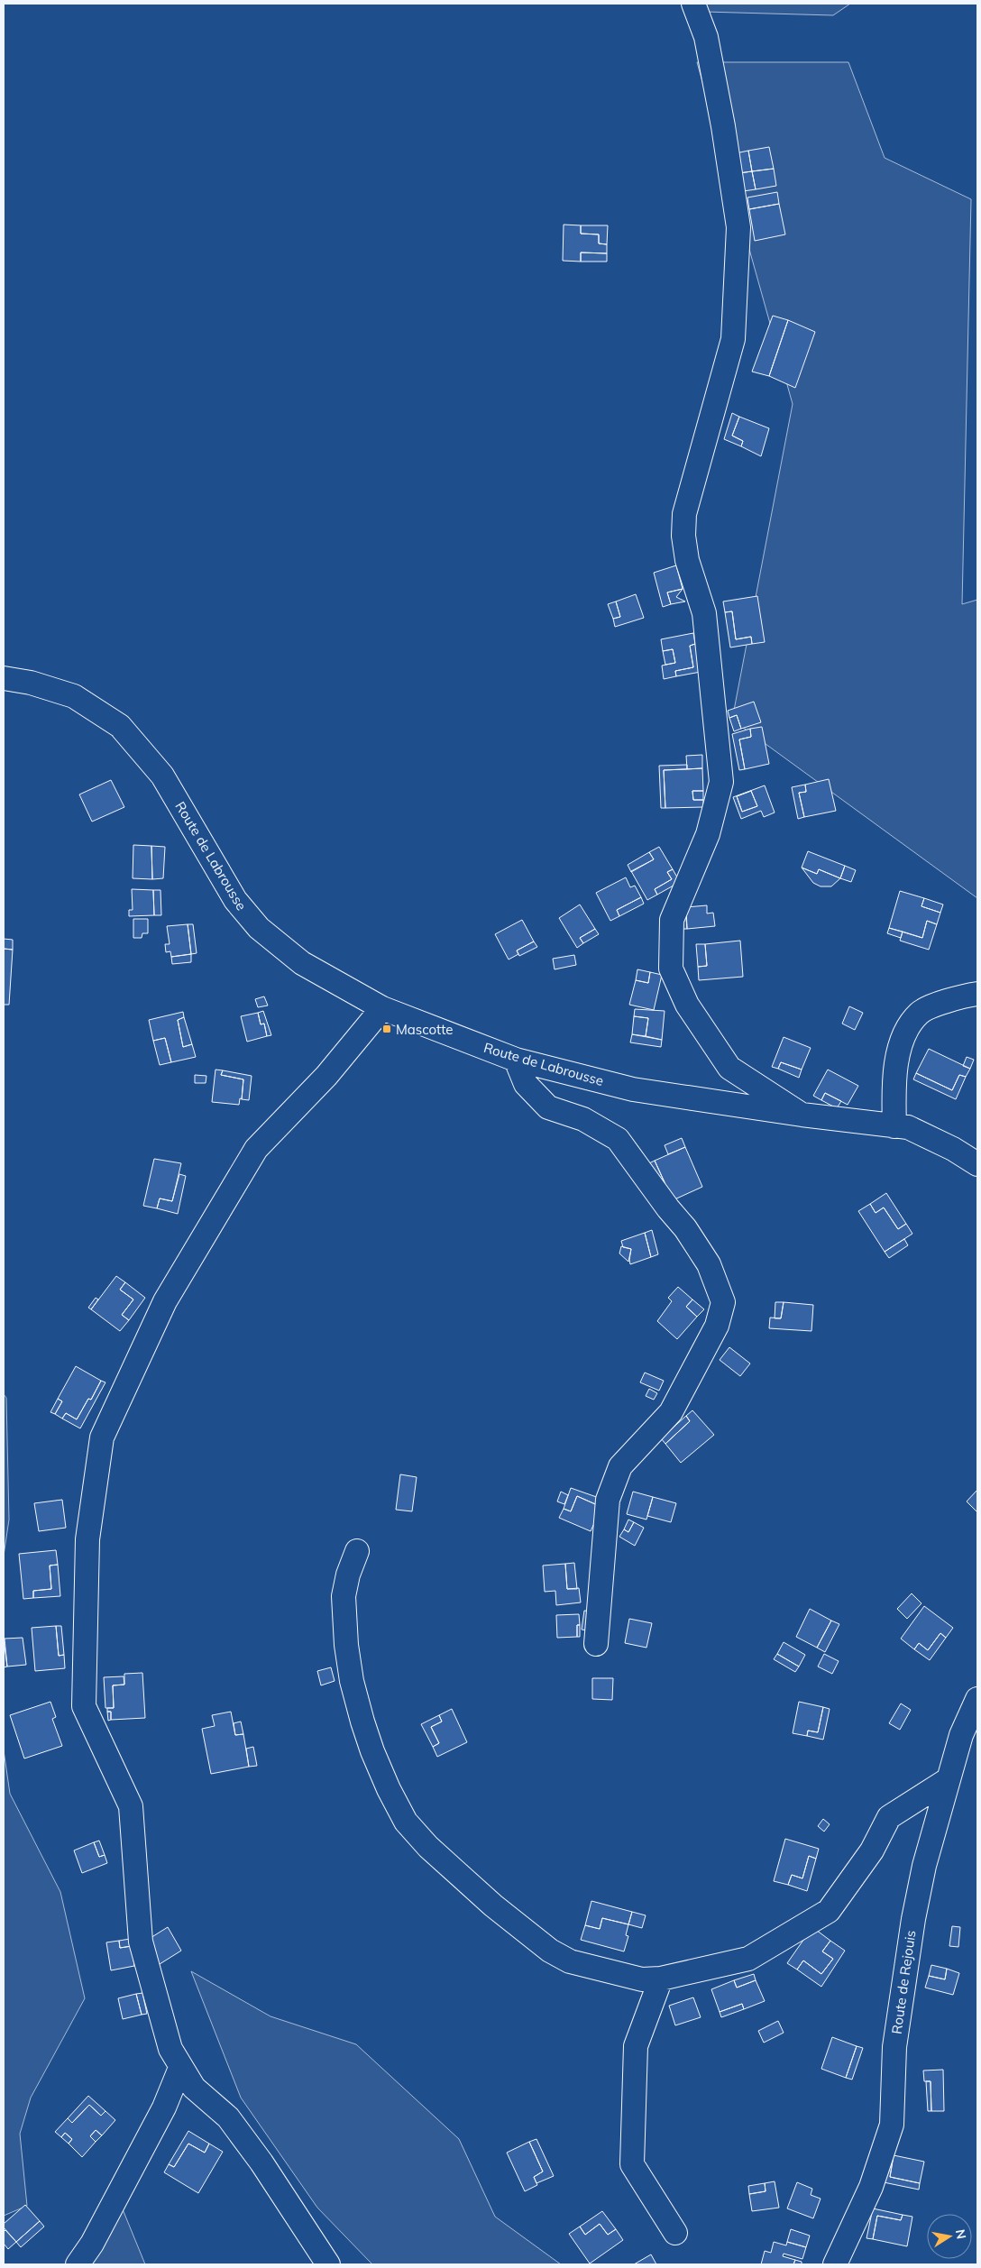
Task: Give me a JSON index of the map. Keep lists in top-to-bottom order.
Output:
{
  "streets": {
    "street": ["Route de Labrousse", "Route de Rejouis"]
  },
  "places": {
    "transit": ["Mascotte"]
  },
  "north": "right"
}
